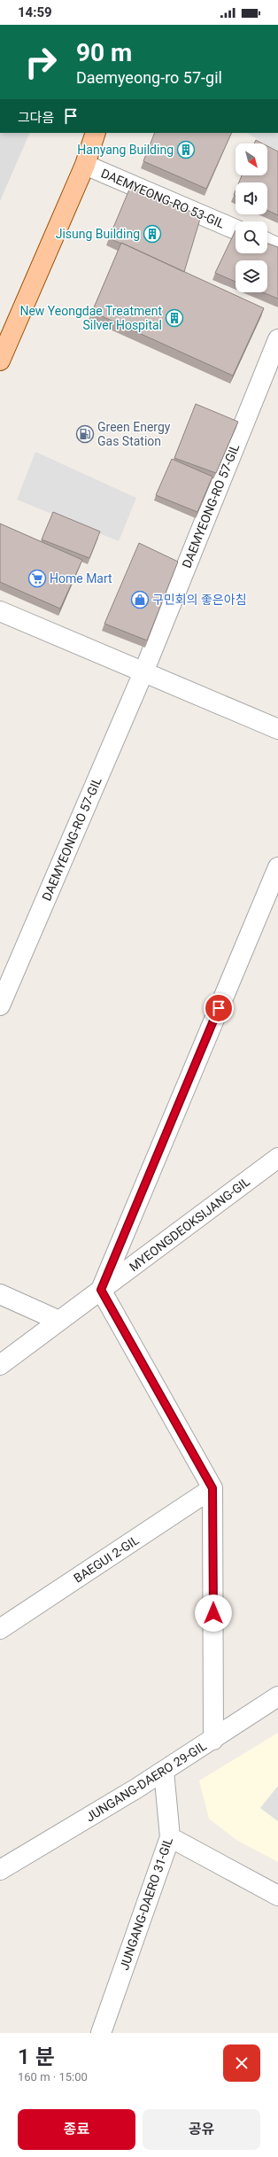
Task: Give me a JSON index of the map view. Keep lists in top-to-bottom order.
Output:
{
  "streets": {
    "street": [
      "DAEMYEONG-RO 53-GIL",
      "DAEMYEONG-RO 57-GIL",
      "MYEONGDEOKSIJANG-GIL",
      "BAEGUI 2-GIL",
      "JUNGANG-DAERO 29-GIL",
      "JUNGANG-DAERO 31-GIL"
    ]
  },
  "crossings": [
    ["BAEGUI 2-GIL", "JUNGANG-DAERO 29-GIL"],
    ["JUNGANG-DAERO 29-GIL", "JUNGANG-DAERO 31-GIL"]
  ],
  "places": {
    "building": ["Hanyang Building", "Jisung Building", "New Yeongdae Treatment Silver Hospital"],
    "fuel station": ["Green Energy Gas Station"],
    "supermarket": ["Home Mart"],
    "shop": ["구민회의 좋은아침"]
  },
  "north": "bottom right",
  "page": {
    "status": "14:59",
    "turn": ["90 m", "Daemyeong-ro 57-gil"],
    "then": "그다음",
    "heading": ["1 분", "160 m · 15:00"],
    "buttons": ["종료", "공유"]
  }
}
